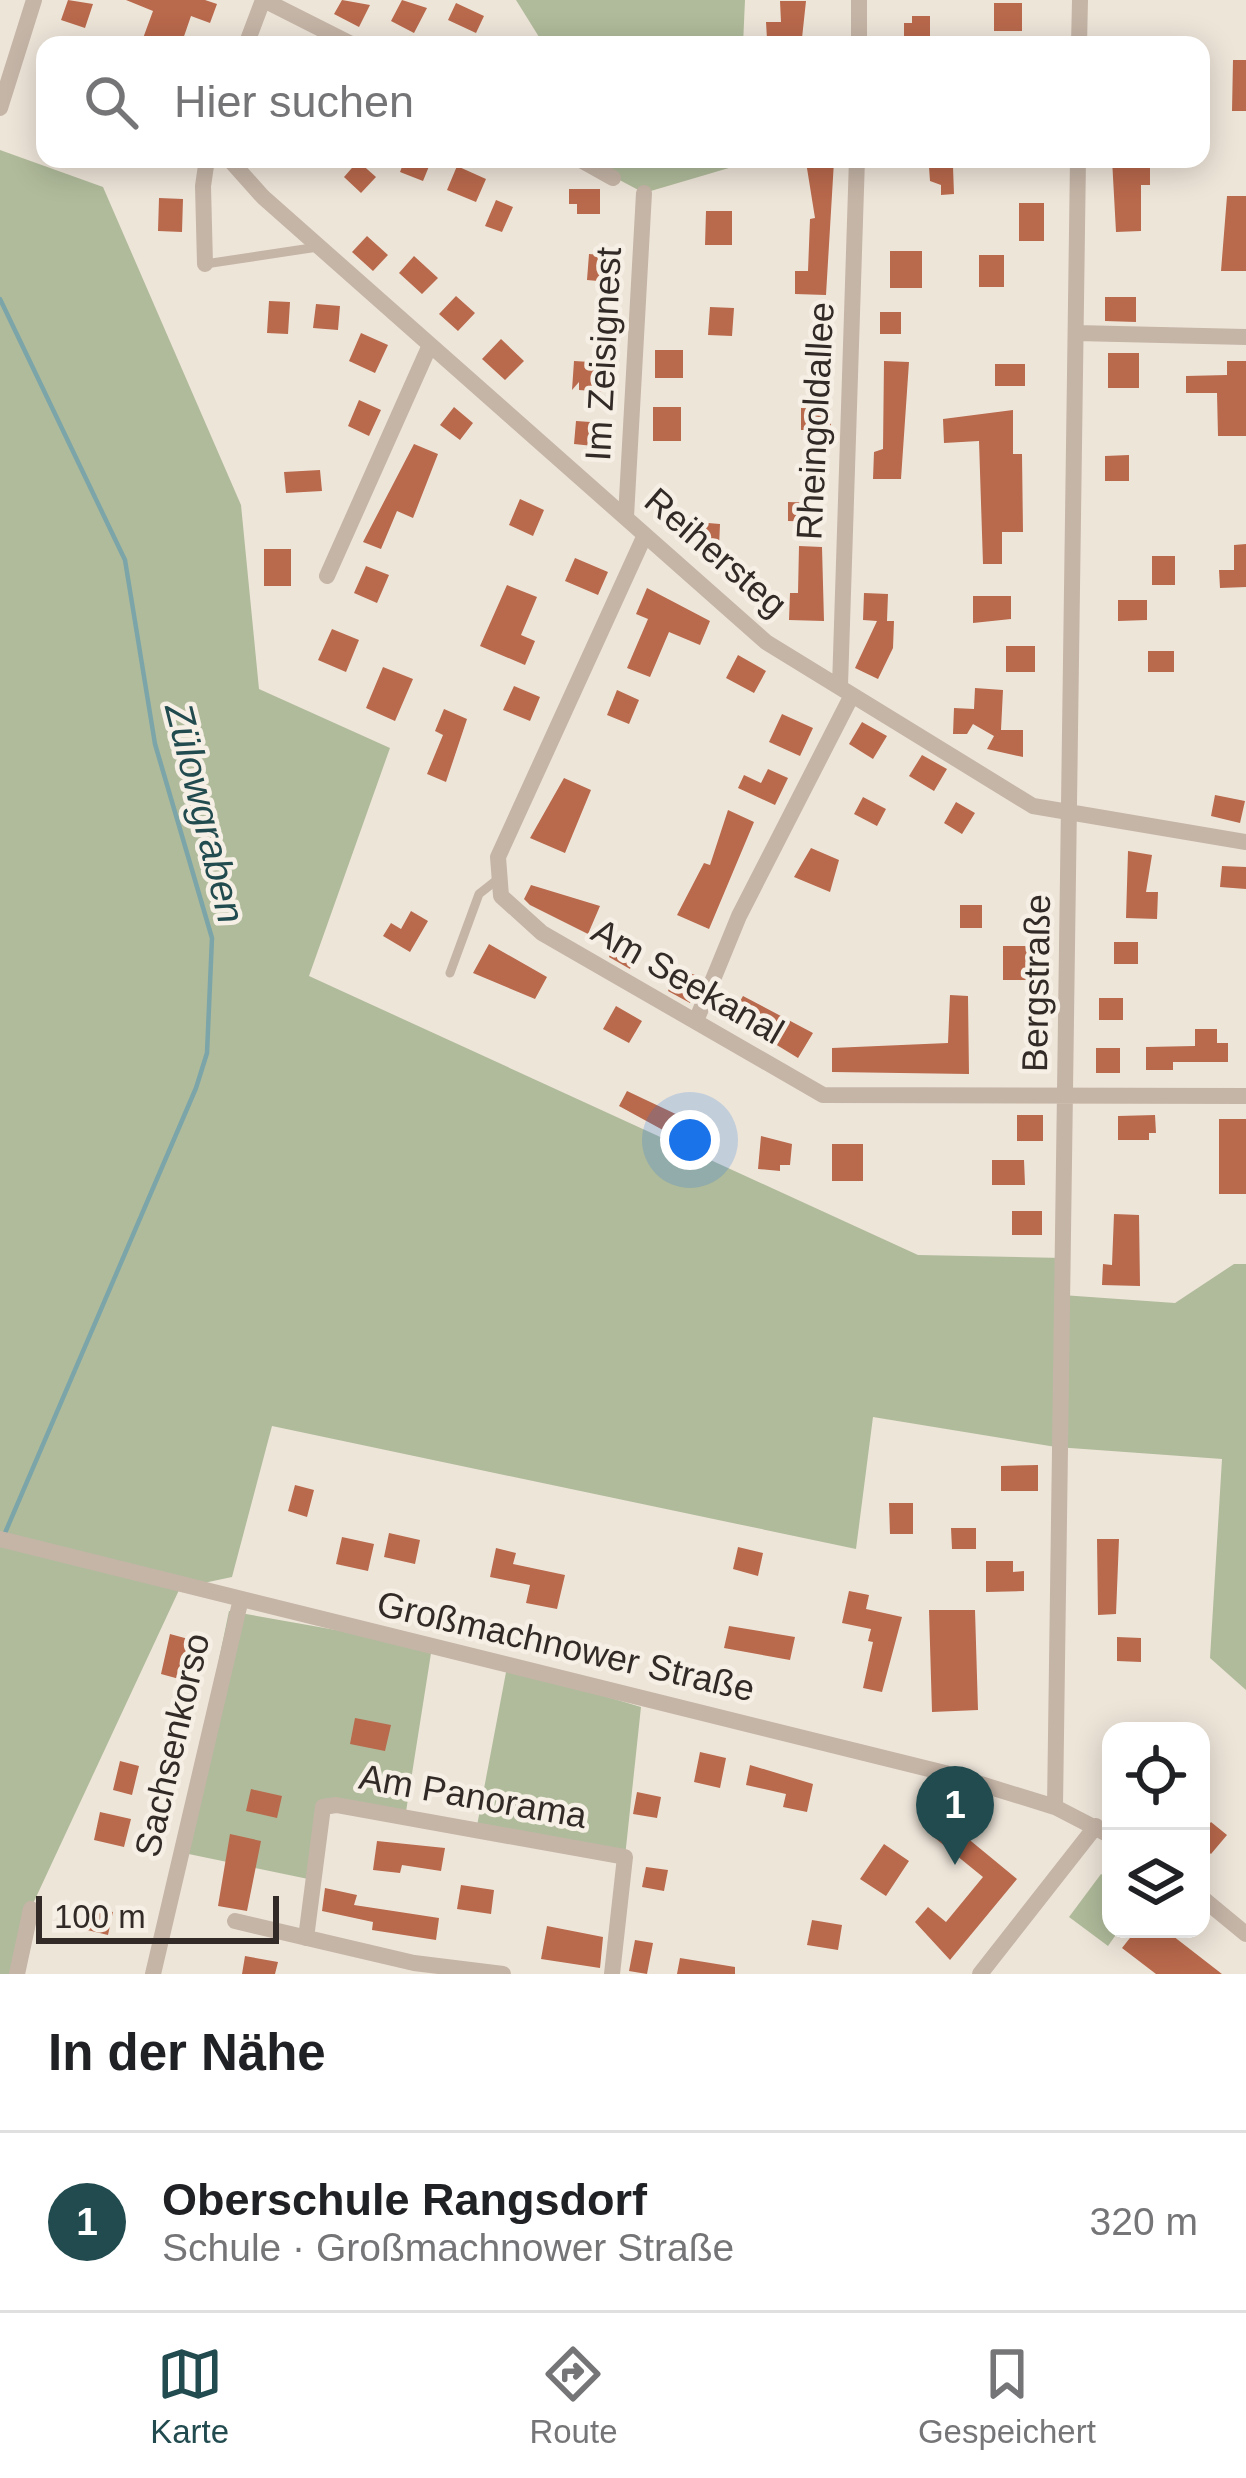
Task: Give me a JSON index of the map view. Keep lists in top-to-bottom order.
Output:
{
  "streets": {
    "street": [
      "Im Zeisignest",
      "Rheingoldallee",
      "Reihersteg",
      "Am Seekanal",
      "Bergstraße",
      "Großmachnower Straße",
      "Sachsenkorso",
      "Am Panorama"
    ]
  },
  "crossings": [
    ["Im Zeisignest", "Reihersteg"],
    ["Rheingoldallee", "Reihersteg"],
    ["Reihersteg", "Bergstraße"],
    ["Am Seekanal", "Bergstraße"],
    ["Bergstraße", "Großmachnower Straße"],
    ["Großmachnower Straße", "Sachsenkorso"]
  ],
  "water": ["Zülowgraben"],
  "scale_bar": "100 m",
  "page": {
    "search": "Hier suchen",
    "pins": "1",
    "scale": "100 m",
    "heading": "In der Nähe",
    "list": [
      {
        "mark": "1",
        "name": "Oberschule Rangsdorf",
        "note": "Schule · Großmachnower Straße",
        "value": "320 m"
      }
    ],
    "nav": ["Karte", "Route", "Gespeichert"]
  }
}
